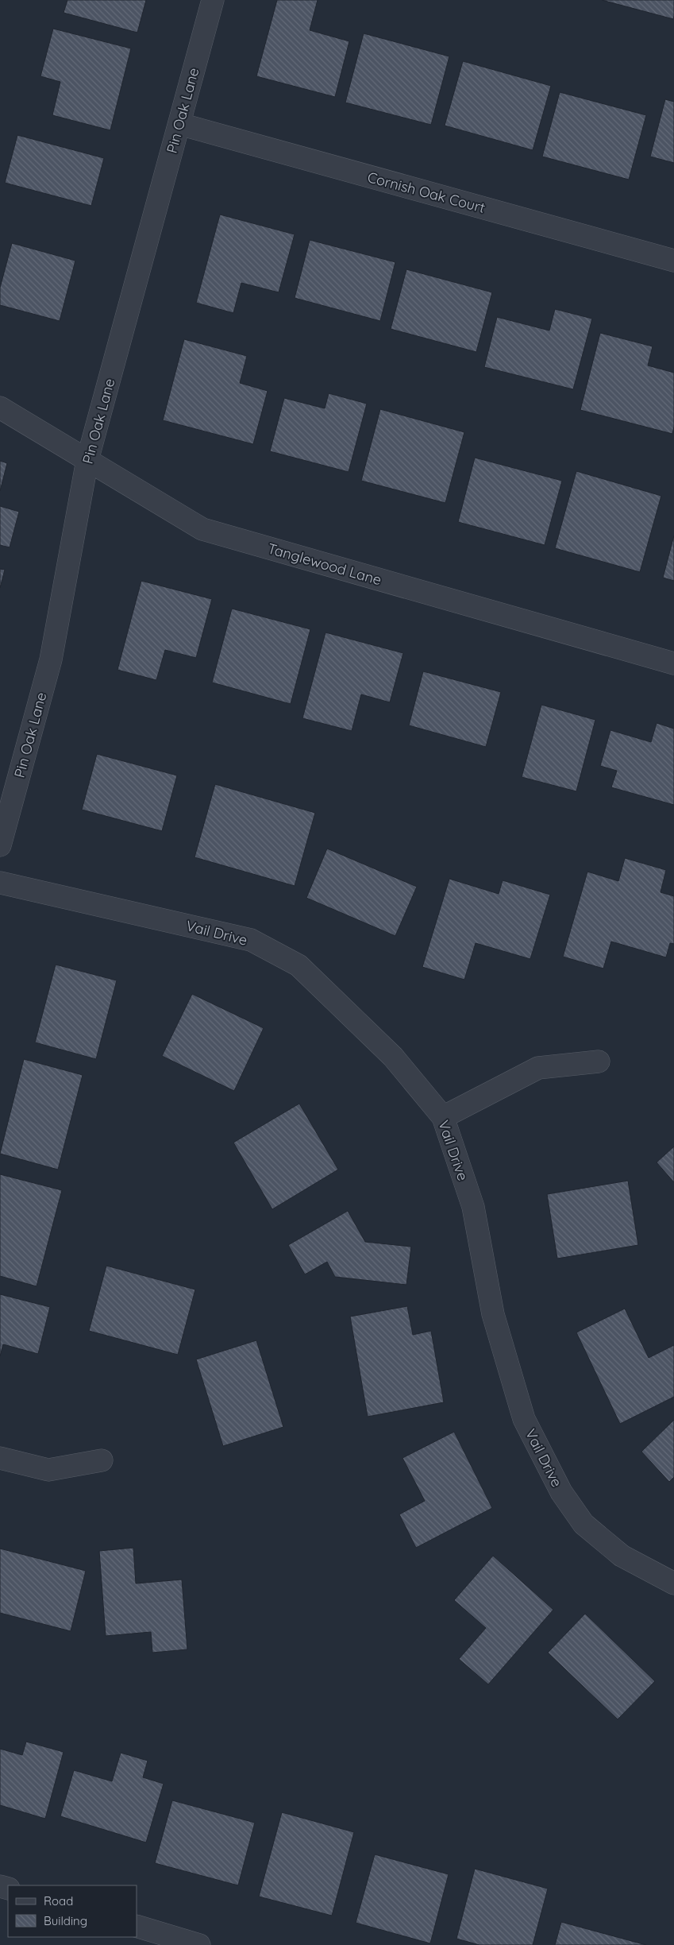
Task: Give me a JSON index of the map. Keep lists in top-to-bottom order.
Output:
{
  "streets": {
    "street": [
      "Pin Oak Lane",
      "Cornish Oak Court",
      "Tanglewood Lane",
      "Vail Drive"
    ]
  },
  "crossings": [
    ["Pin Oak Lane", "Cornish Oak Court"],
    ["Pin Oak Lane", "Tanglewood Lane"]
  ],
  "legend": ["Road", "Building"]
}
